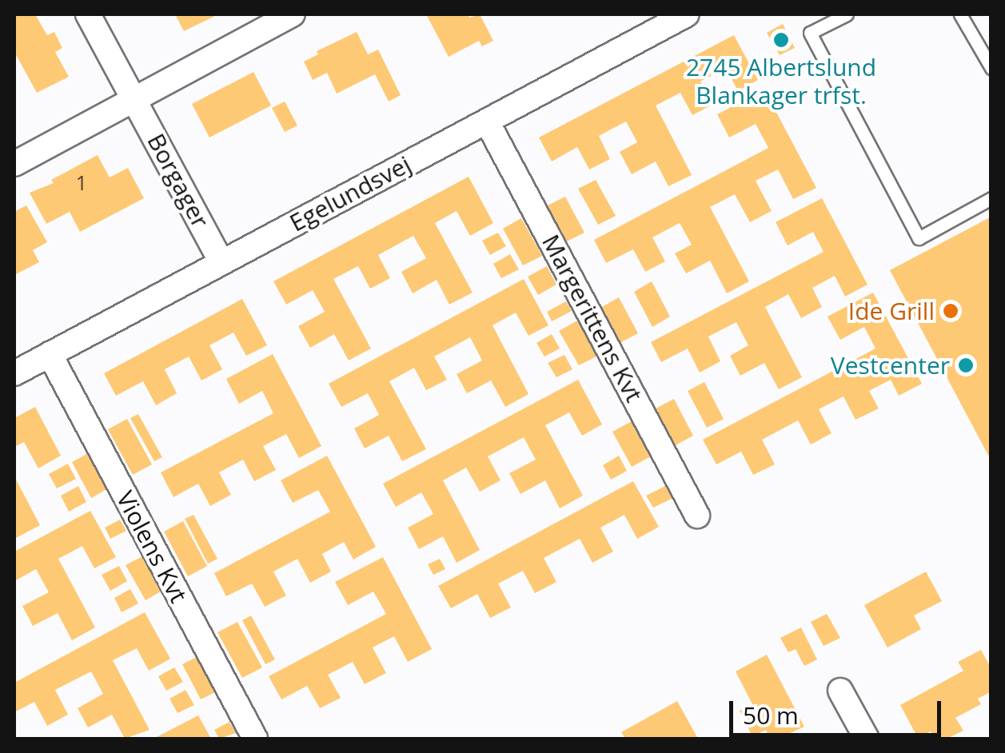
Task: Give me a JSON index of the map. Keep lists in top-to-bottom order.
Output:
{
  "streets": {
    "street": [
      "Borgager",
      "Egelundsvej",
      "Margerittens Kvt",
      "Violens Kvt"
    ]
  },
  "crossings": [
    ["Borgager", "Egelundsvej"],
    ["Egelundsvej", "Margerittens Kvt"],
    ["Egelundsvej", "Violens Kvt"]
  ],
  "places": ["2745 Albertslund Blankager trfst.", "Ide Grill", "Vestcenter"],
  "house_numbers": ["1"],
  "scale_bar": "50 m"
}
